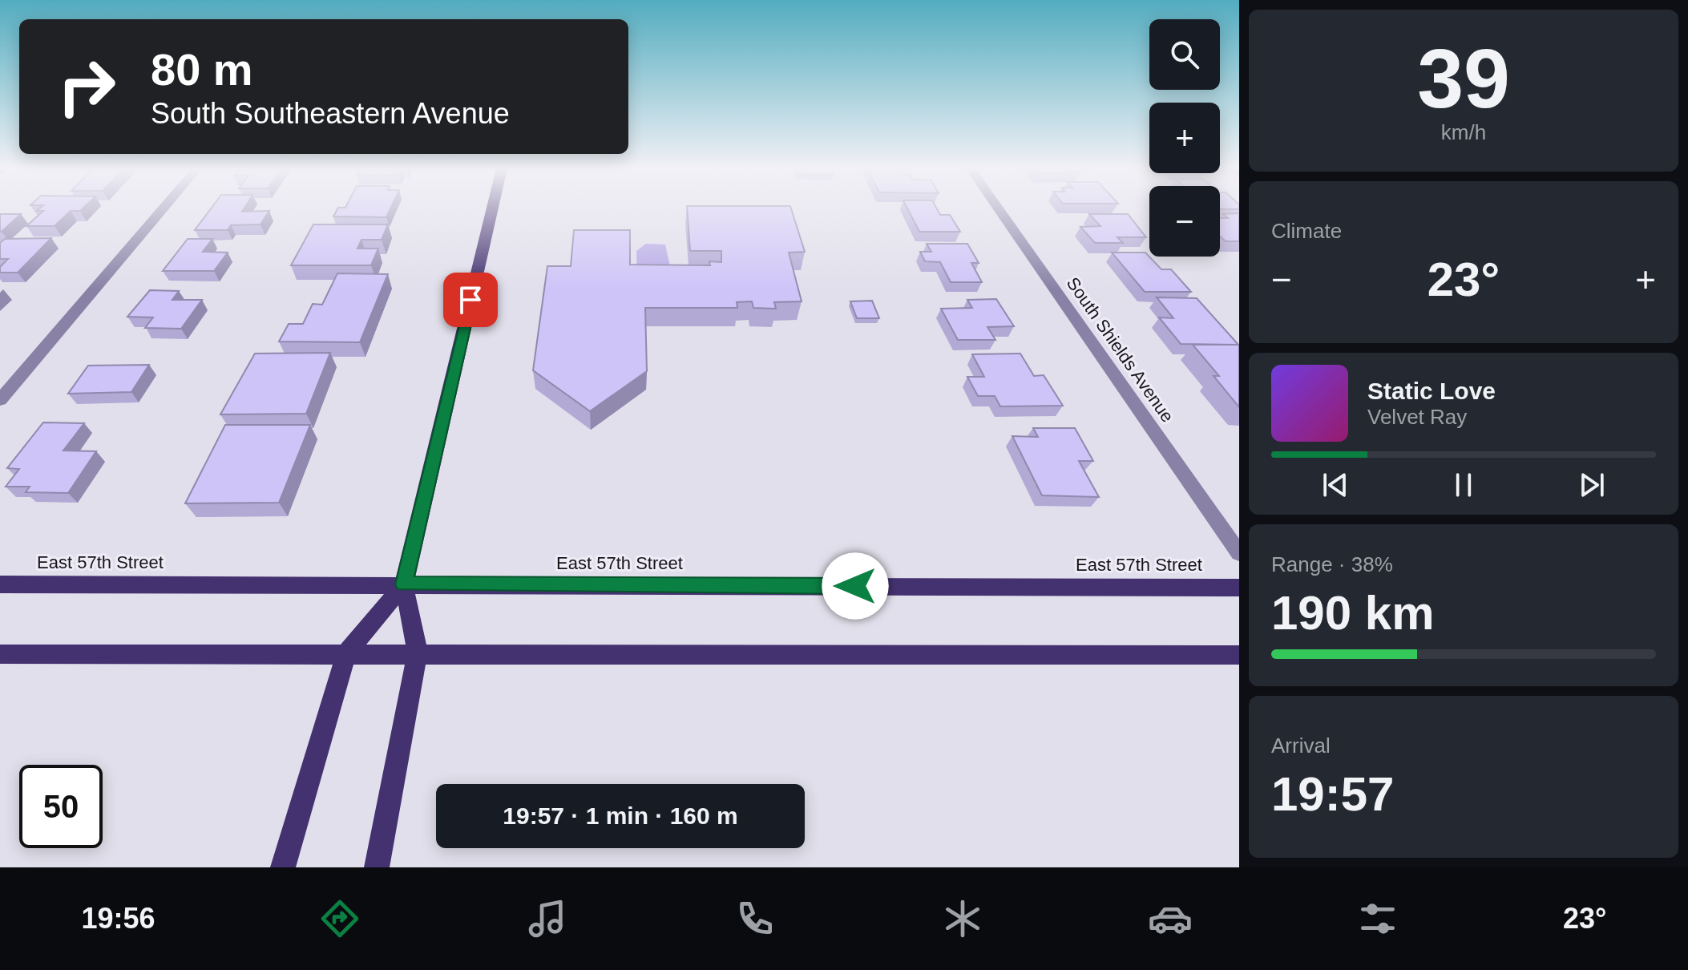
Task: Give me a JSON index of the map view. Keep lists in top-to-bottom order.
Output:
{
  "streets": {
    "main road": ["East 57th Street"],
    "street": ["South Shields Avenue"]
  },
  "page": {
    "tile": [
      ["39", "km/h"],
      "Climate",
      ["Range · 38%", "190 km"],
      ["Arrival", "19:57"]
    ],
    "map_buttons": ["+", "−"],
    "turn": ["80 m", "South Southeastern Avenue"],
    "heat": ["−", "23°", "+"],
    "song": ["Static Love", "Velvet Ray"],
    "limit": "50",
    "trip": "19:57 · 1 min · 160 m",
    "tabs": ["19:56", "23°"]
  }
}
